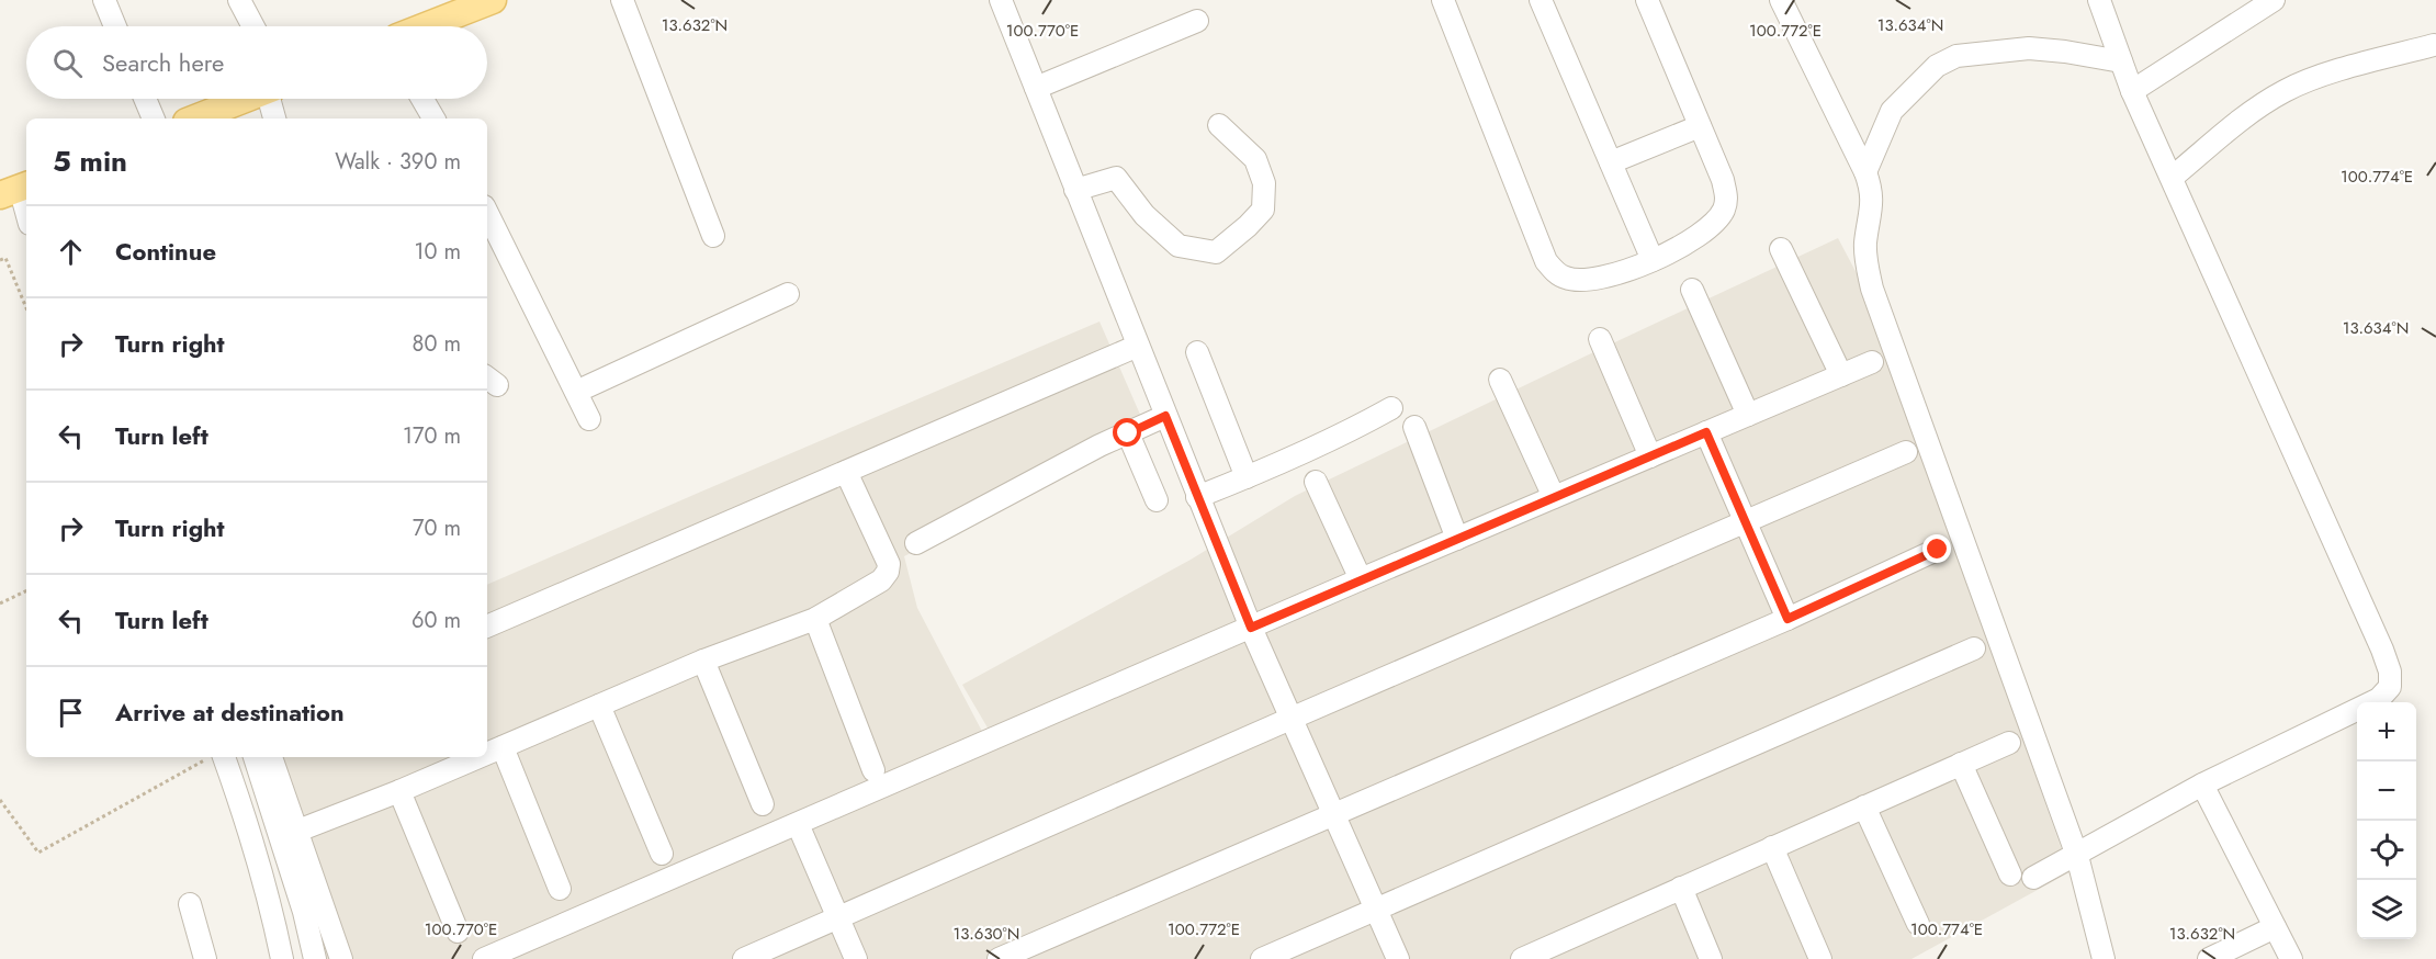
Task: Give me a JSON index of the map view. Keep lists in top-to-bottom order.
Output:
{
  "page": {
    "search": "Search here",
    "heading": ["5 min", "Walk · 390 m"],
    "list": [
      ["Continue", "10 m"],
      ["Turn right", "80 m"],
      ["Turn left", "170 m"],
      ["Turn right", "70 m"],
      ["Turn left", "60 m"],
      "Arrive at destination"
    ],
    "map_buttons": ["+", "−"]
  },
  "coordinates": [
    "13.632°N",
    "13.634°N",
    "100.770°E",
    "100.772°E",
    "100.774°E",
    "13.630°N"
  ]
}
